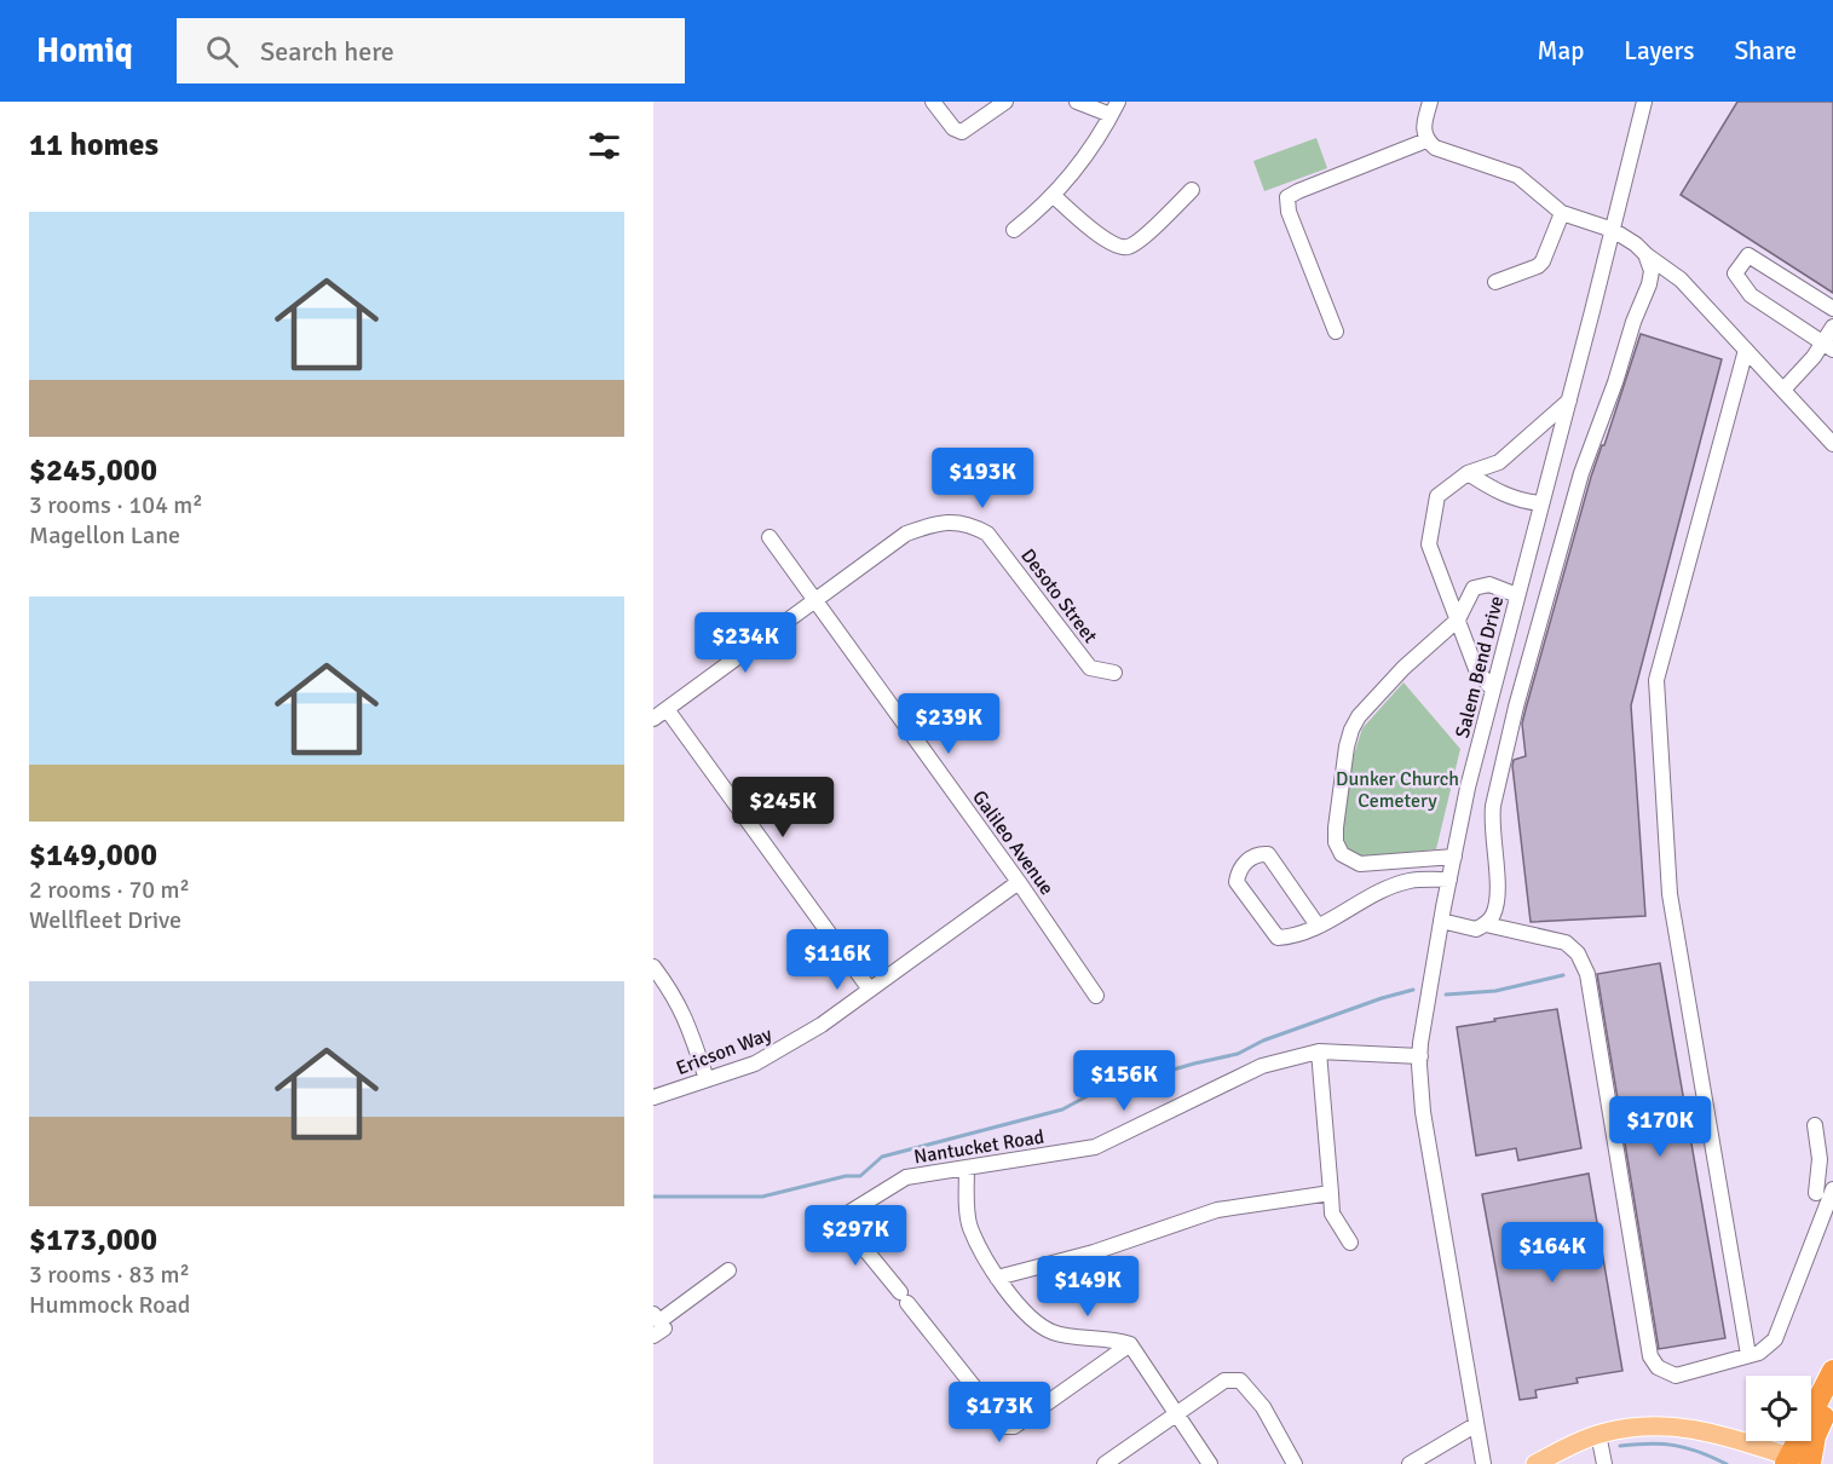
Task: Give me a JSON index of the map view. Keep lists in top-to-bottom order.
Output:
{
  "streets": {
    "street": [
      "Desoto Street",
      "Salem Bend Drive",
      "Galileo Avenue",
      "Ericson Way",
      "Nantucket Road"
    ]
  },
  "crossings": [
    ["Desoto Street", "Galileo Avenue"],
    ["Salem Bend Drive", "Nantucket Road"],
    ["Galileo Avenue", "Ericson Way"]
  ],
  "parks": ["Dunker Church Cemetery"],
  "page": {
    "header": "Homiq",
    "search": "Search here",
    "nav": ["Map", "Layers", "Share"],
    "heading": "11 homes",
    "list": [
      {
        "name": "$245,000",
        "note": "3 rooms · 104 m² · Magellon Lane"
      },
      {
        "name": "$149,000",
        "note": "2 rooms · 70 m² · Wellfleet Drive"
      },
      {
        "name": "$173,000",
        "note": "3 rooms · 83 m² · Hummock Road"
      }
    ],
    "price": [
      "$193K",
      "$234K",
      "$239K",
      "$245K",
      "$116K",
      "$156K",
      "$170K",
      "$297K",
      "$164K",
      "$149K",
      "$173K"
    ]
  }
}
